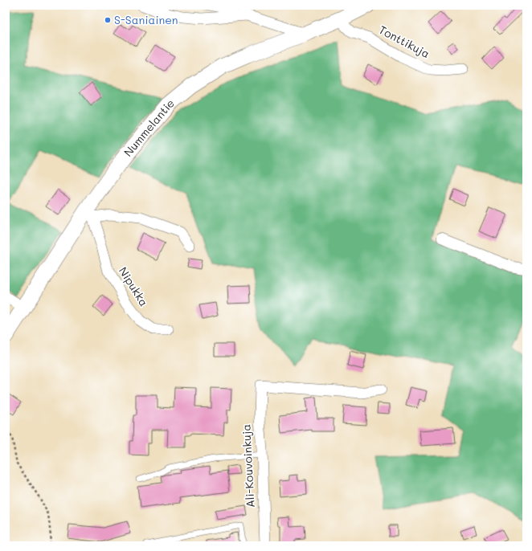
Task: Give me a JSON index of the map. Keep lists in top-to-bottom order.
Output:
{
  "streets": {
    "street": [
      "Tonttikuja",
      "Nummelantie",
      "Nipukka",
      "Ali-Kouvoinkuja"
    ]
  },
  "crossings": [
    ["Tonttikuja", "Nummelantie"],
    ["Nummelantie", "Nipukka"]
  ],
  "places": ["S-Saniainen"]
}
